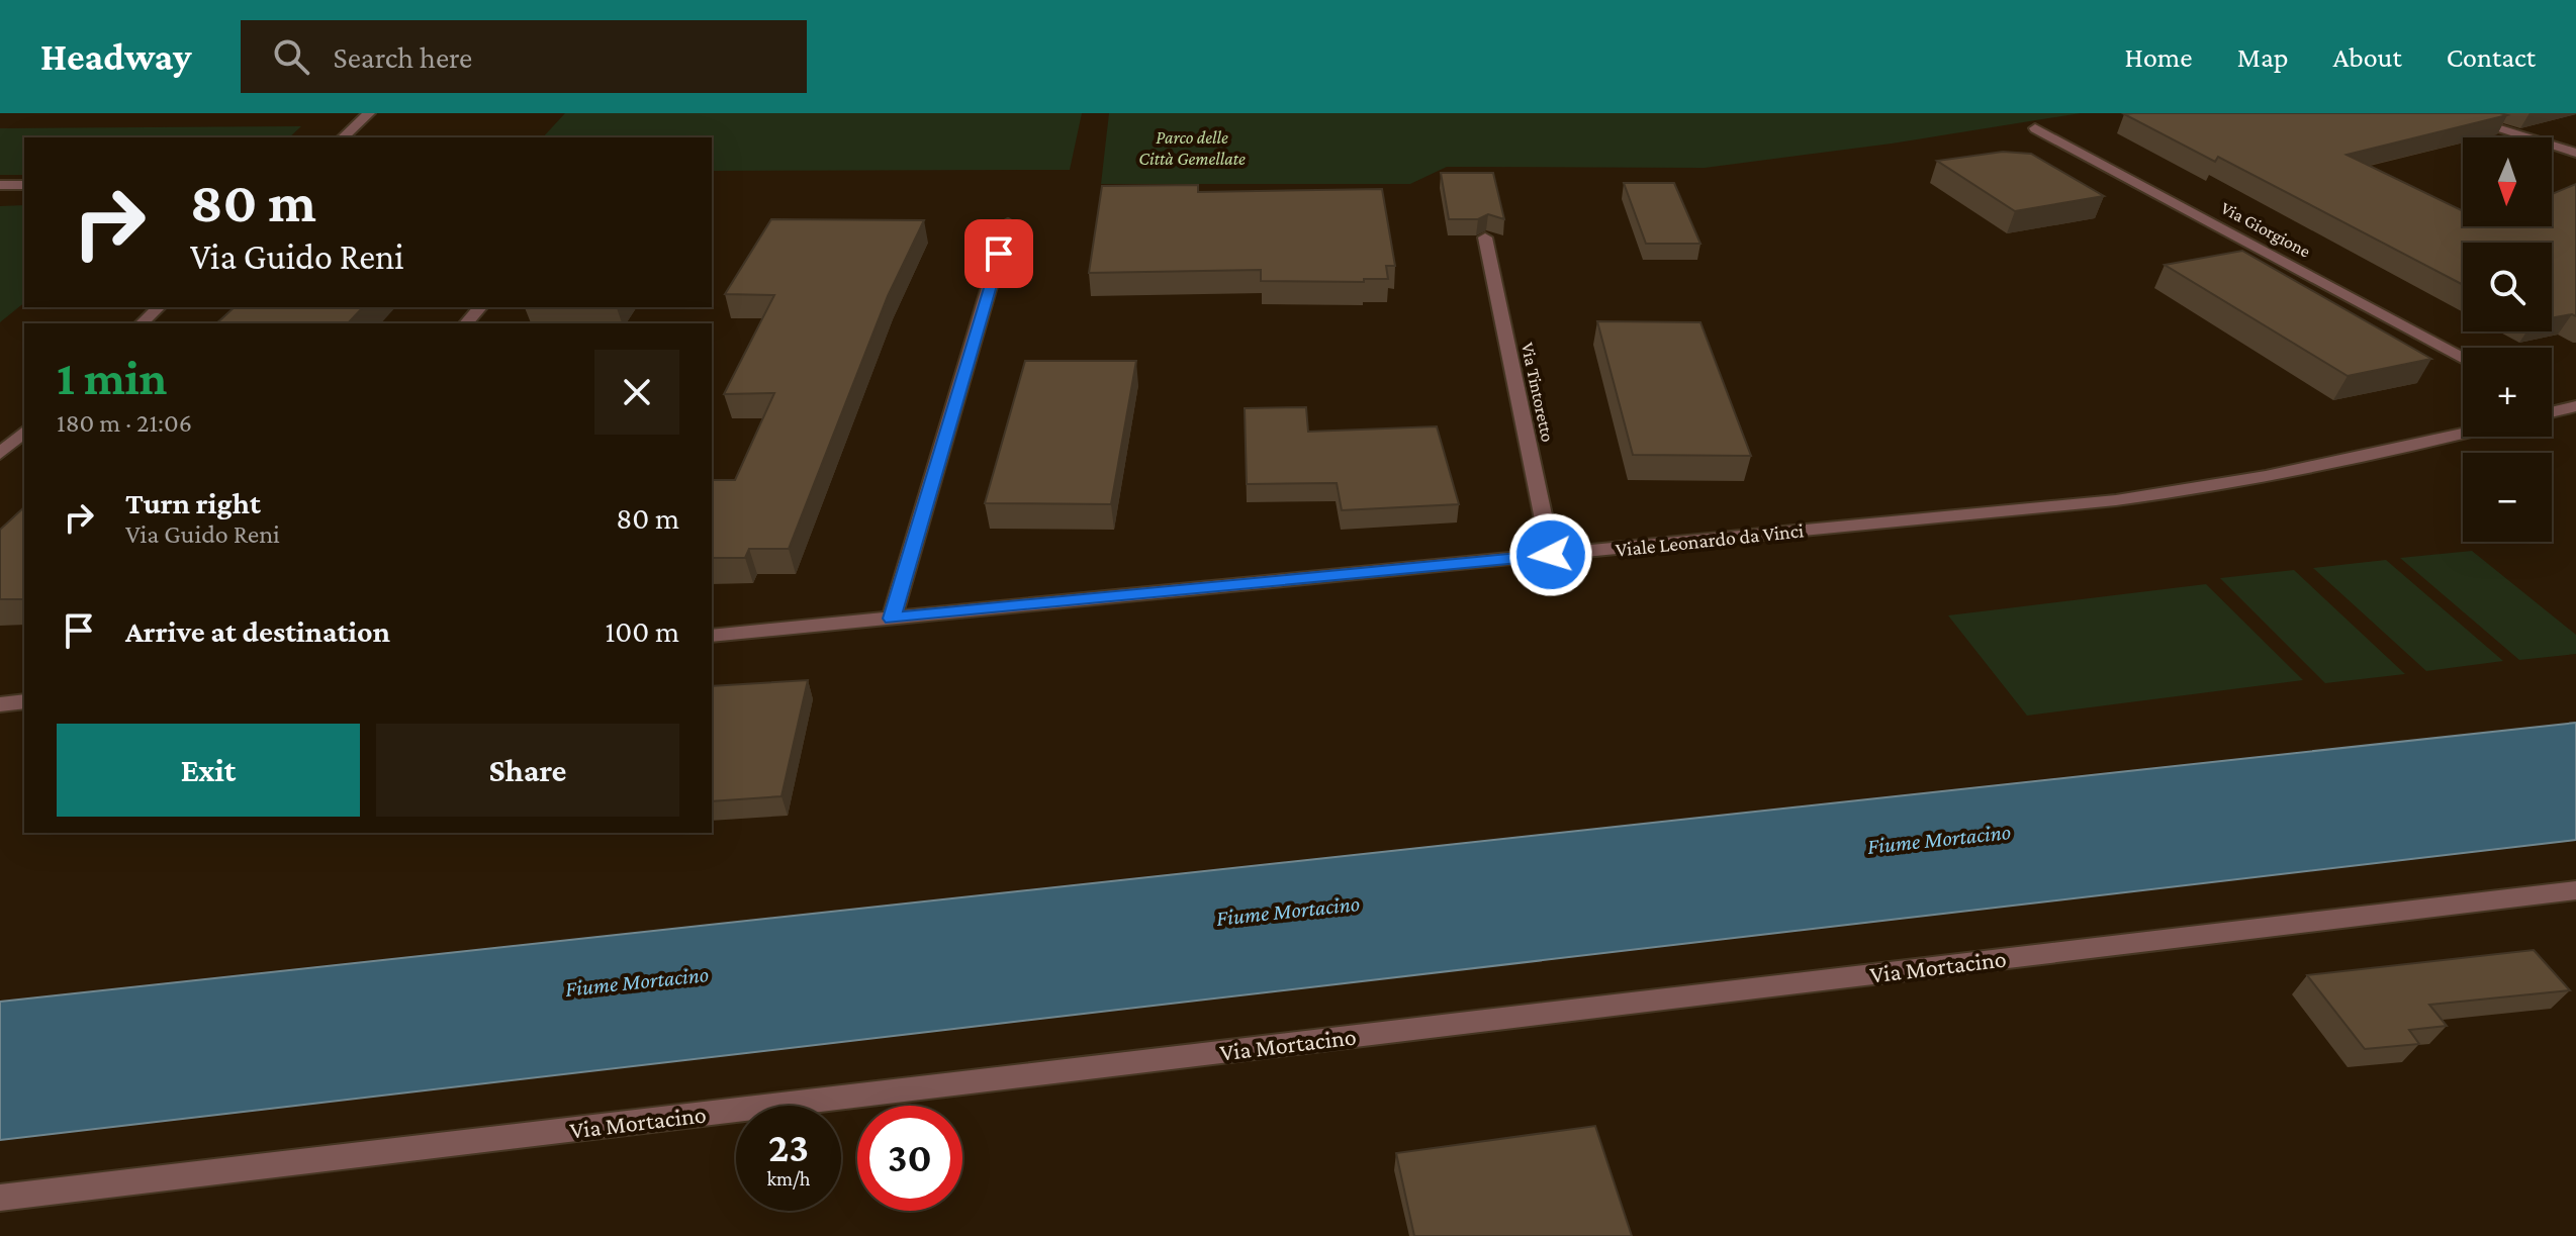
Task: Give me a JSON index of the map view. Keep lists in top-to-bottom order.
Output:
{
  "streets": {
    "street": [
      "Via Giorgione",
      "Via Tintoretto",
      "Viale Leonardo da Vinci",
      "Via Mortacino"
    ]
  },
  "crossings": [
    ["Via Tintoretto", "Viale Leonardo da Vinci"]
  ],
  "water": ["Fiume Mortacino"],
  "parks": ["Parco delle Città Gemellate"],
  "north": "bottom",
  "page": {
    "header": "Headway",
    "search": "Search here",
    "nav": [
      "Home",
      "Map",
      "About",
      "Contact"
    ],
    "map_buttons": ["+", "−"],
    "turn": ["80 m", "Via Guido Reni"],
    "heading": ["1 min", "180 m · 21:06"],
    "list": [
      {
        "name": "Turn right",
        "note": "Via Guido Reni",
        "value": "80 m"
      },
      {
        "name": "Arrive at destination",
        "value": "100 m"
      }
    ],
    "buttons": ["Exit", "Share"],
    "speed": "23 km/h",
    "limit": "30"
  }
}
